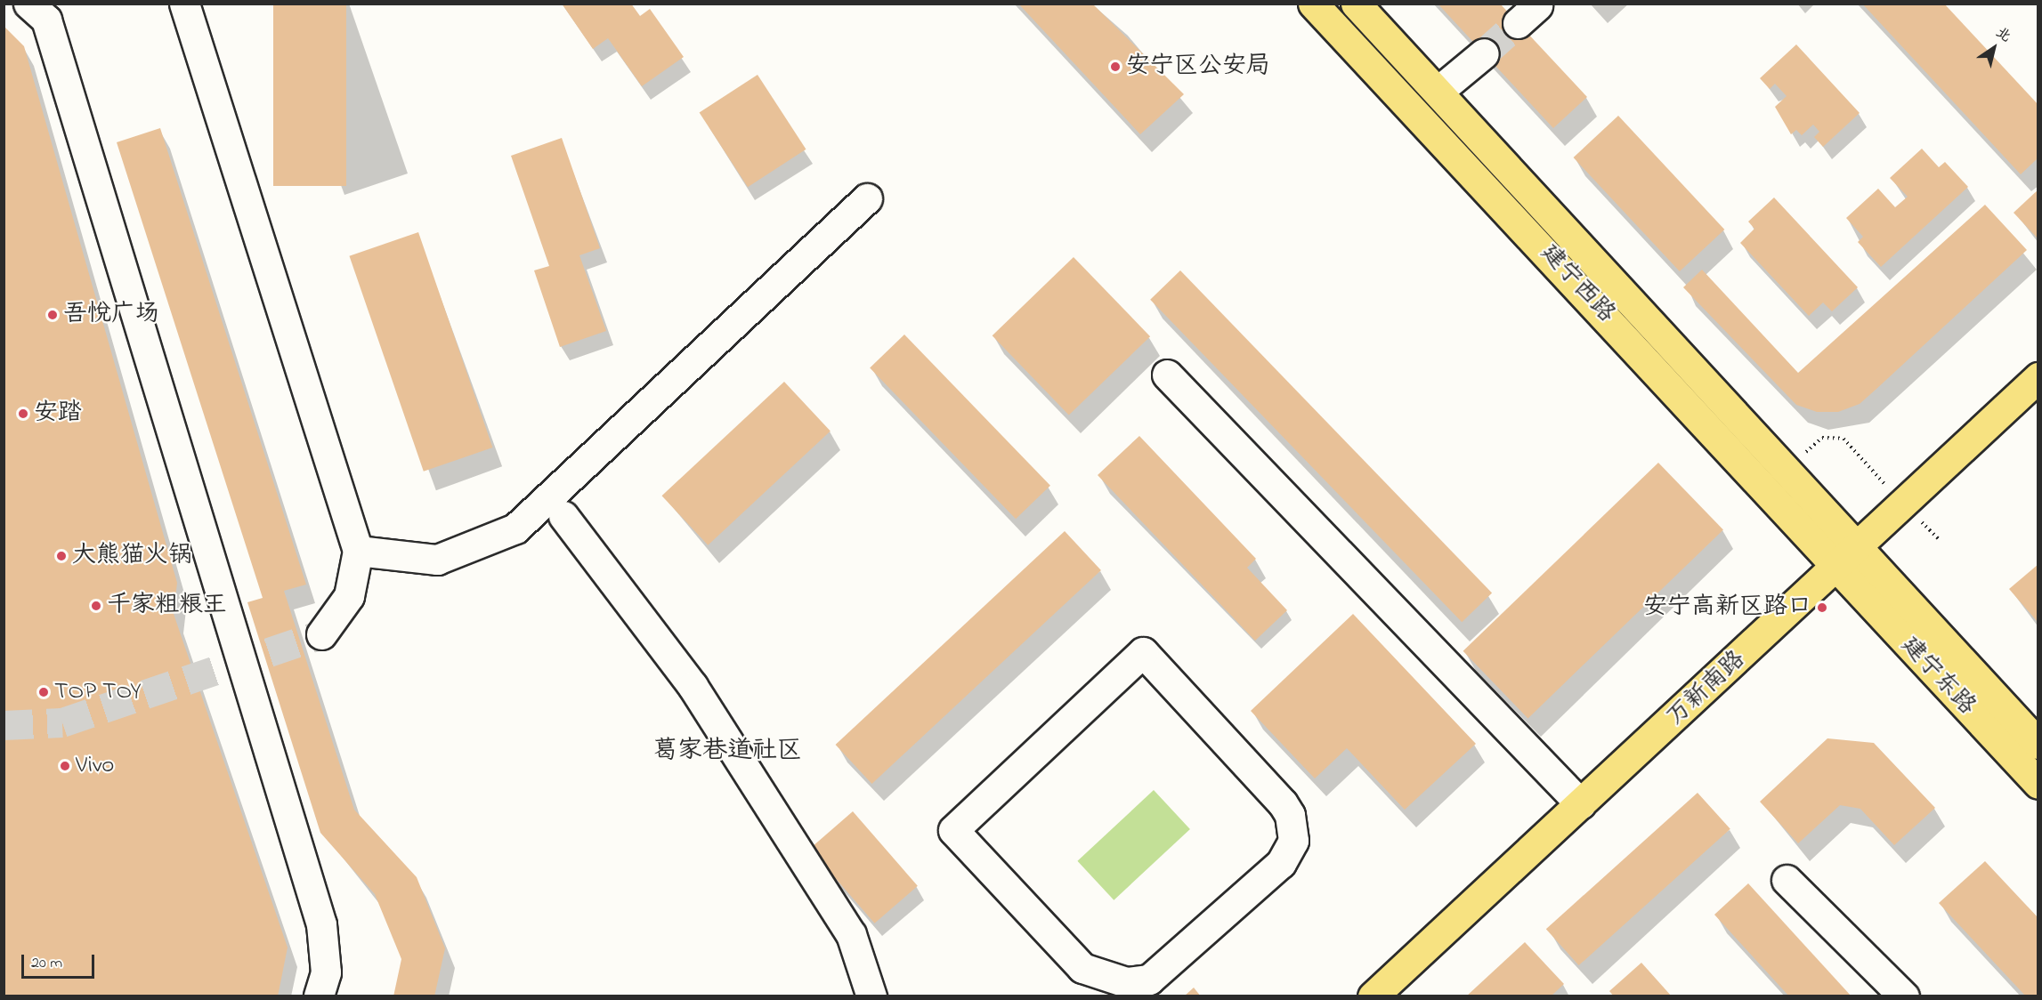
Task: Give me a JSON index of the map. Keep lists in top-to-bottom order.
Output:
{
  "streets": {
    "main road": ["建宁西路", "建宁东路", "万新南路"]
  },
  "crossings": [
    ["建宁西路", "建宁东路"],
    ["建宁西路", "万新南路"],
    ["建宁东路", "万新南路"]
  ],
  "districts": ["葛家巷道社区"],
  "places": [
    "安宁区公安局",
    "吾悦广场",
    "安踏",
    "大熊猫火锅",
    "千家粗粮王",
    "安宁高新区路口",
    "TOP TOY",
    "Vivo"
  ],
  "scale_bar": "20 m",
  "north": "top right"
}
